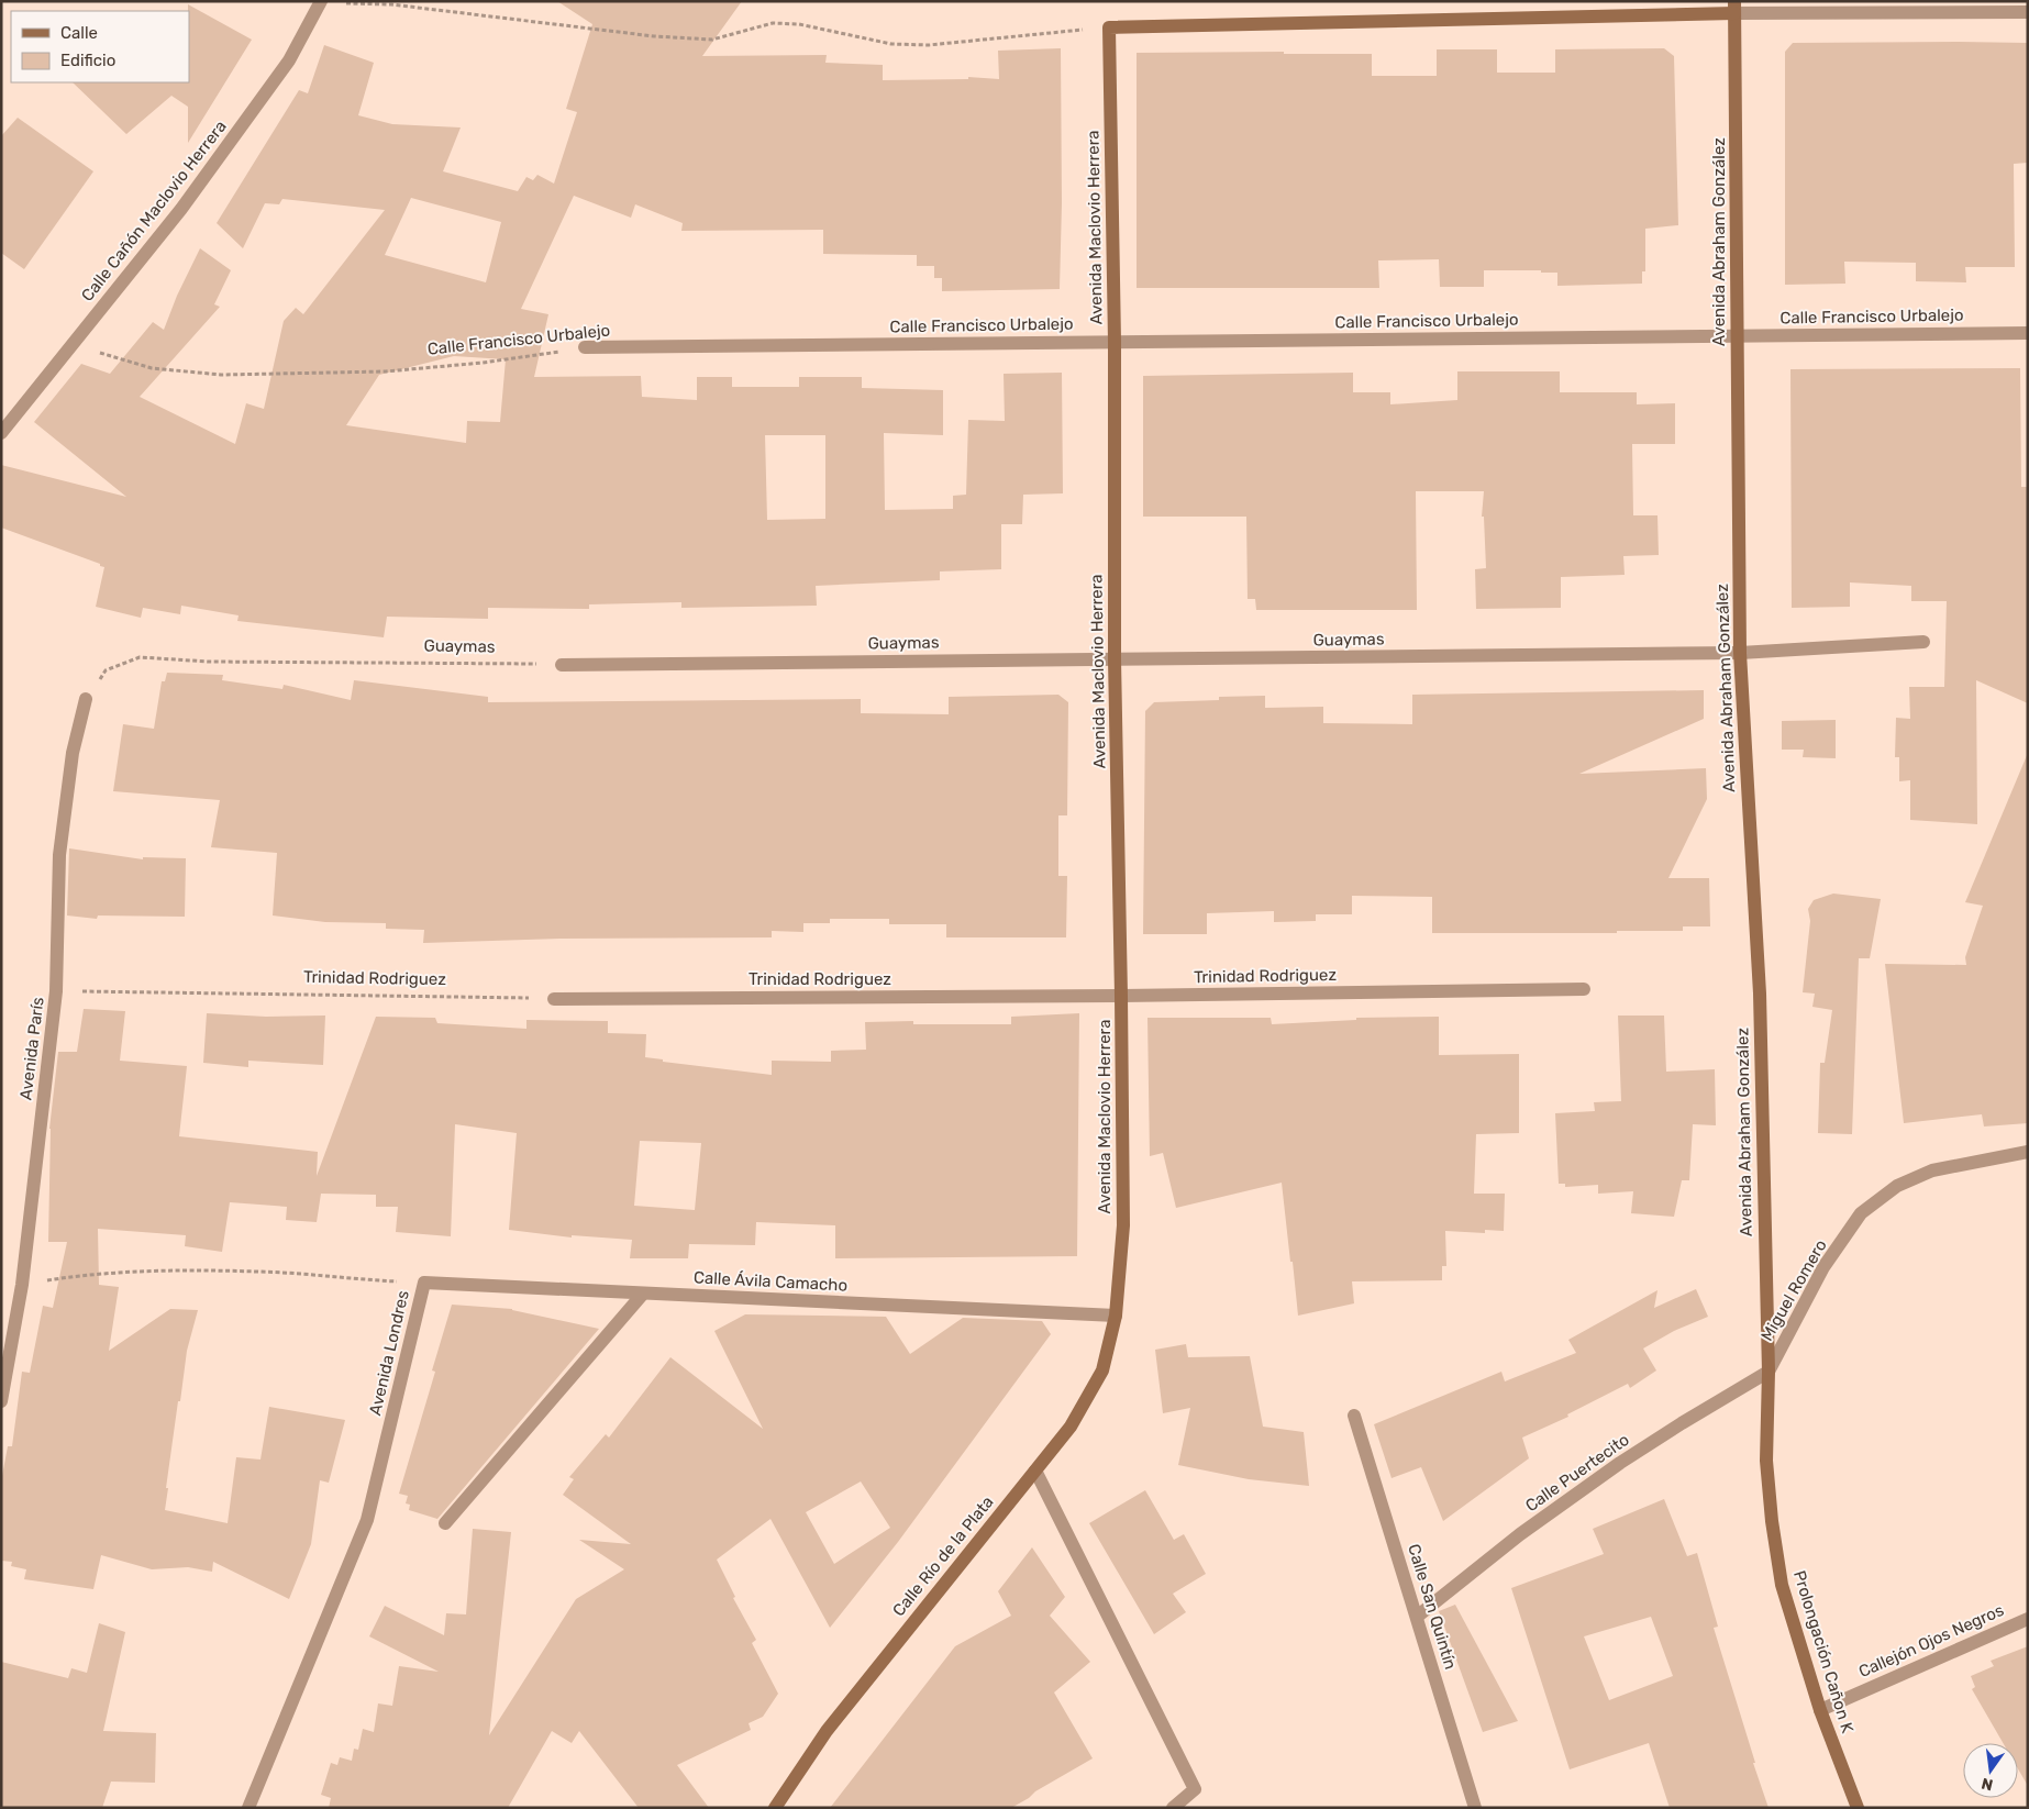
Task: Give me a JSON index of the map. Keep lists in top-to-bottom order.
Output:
{
  "streets": {
    "main road": [
      "Avenida Maclovio Herrera",
      "Avenida Abraham González",
      "Calle Río de la Plata",
      "Prolongación Cañon K"
    ],
    "street": [
      "Calle Cañón Maclovio Herrera",
      "Calle Francisco Urbalejo",
      "Guaymas",
      "Trinidad Rodriguez",
      "Avenida París",
      "Calle Ávila Camacho",
      "Miguel Romero",
      "Avenida Londres",
      "Calle Puertecito",
      "Calle San Quintín",
      "Callejón Ojos Negros"
    ]
  },
  "crossings": [
    ["Calle Cañón Maclovio Herrera", "Calle Francisco Urbalejo"],
    ["Avenida Maclovio Herrera", "Calle Francisco Urbalejo"],
    ["Avenida Maclovio Herrera", "Guaymas"],
    ["Avenida Maclovio Herrera", "Trinidad Rodriguez"],
    ["Avenida Maclovio Herrera", "Calle Ávila Camacho"],
    ["Avenida Maclovio Herrera", "Calle Río de la Plata"],
    ["Avenida Abraham González", "Calle Francisco Urbalejo"],
    ["Avenida Abraham González", "Guaymas"],
    ["Avenida Abraham González", "Miguel Romero"],
    ["Avenida Abraham González", "Calle Puertecito"],
    ["Avenida Abraham González", "Prolongación Cañon K"],
    ["Guaymas", "Avenida París"],
    ["Trinidad Rodriguez", "Avenida París"],
    ["Avenida París", "Avenida Londres"],
    ["Calle Ávila Camacho", "Avenida Londres"],
    ["Calle Ávila Camacho", "Calle Río de la Plata"],
    ["Miguel Romero", "Calle Puertecito"],
    ["Miguel Romero", "Prolongación Cañon K"],
    ["Calle Puertecito", "Calle San Quintín"],
    ["Calle Puertecito", "Prolongación Cañon K"],
    ["Callejón Ojos Negros", "Prolongación Cañon K"]
  ],
  "legend": ["Calle", "Edificio"],
  "north": "bottom"
}
